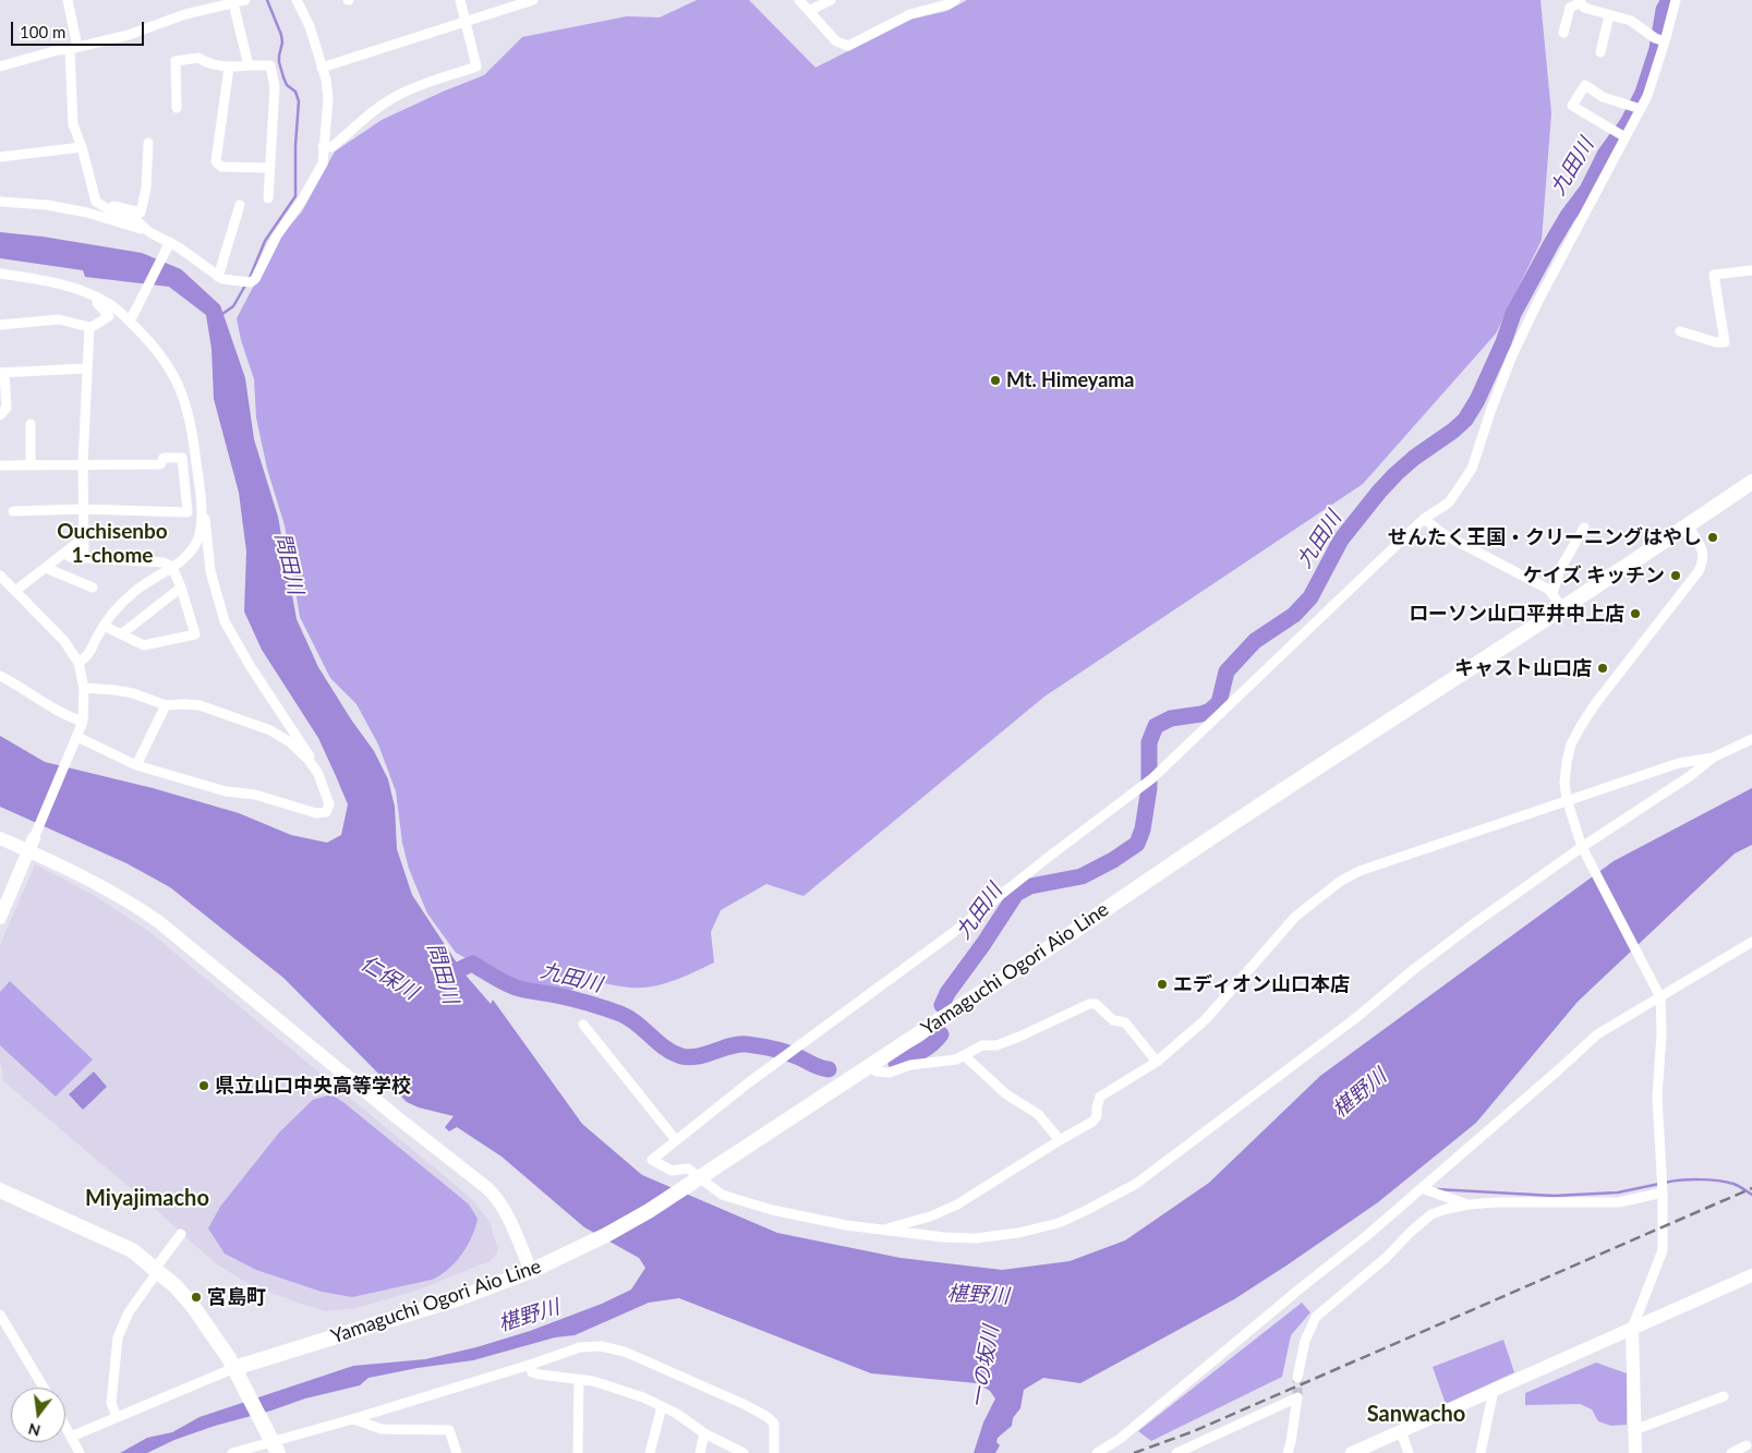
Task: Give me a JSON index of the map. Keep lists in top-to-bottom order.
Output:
{
  "streets": {
    "main road": ["Yamaguchi Ogori Aio Line"]
  },
  "districts": ["Ouchisenbo 1-chome", "Miyajimacho", "Sanwacho"],
  "water": [
    "九田川",
    "問田川",
    "仁保川",
    "椹野川",
    "一の坂川"
  ],
  "places": [
    "Mt. Himeyama",
    "せんたく王国・クリーニングはやし",
    "ケイズ キッチン",
    "ローソン山口平井中上店",
    "キャスト山口店",
    "エディオン山口本店",
    "県立山口中央高等学校",
    "宮島町"
  ],
  "scale_bar": "100 m",
  "north": "bottom"
}
